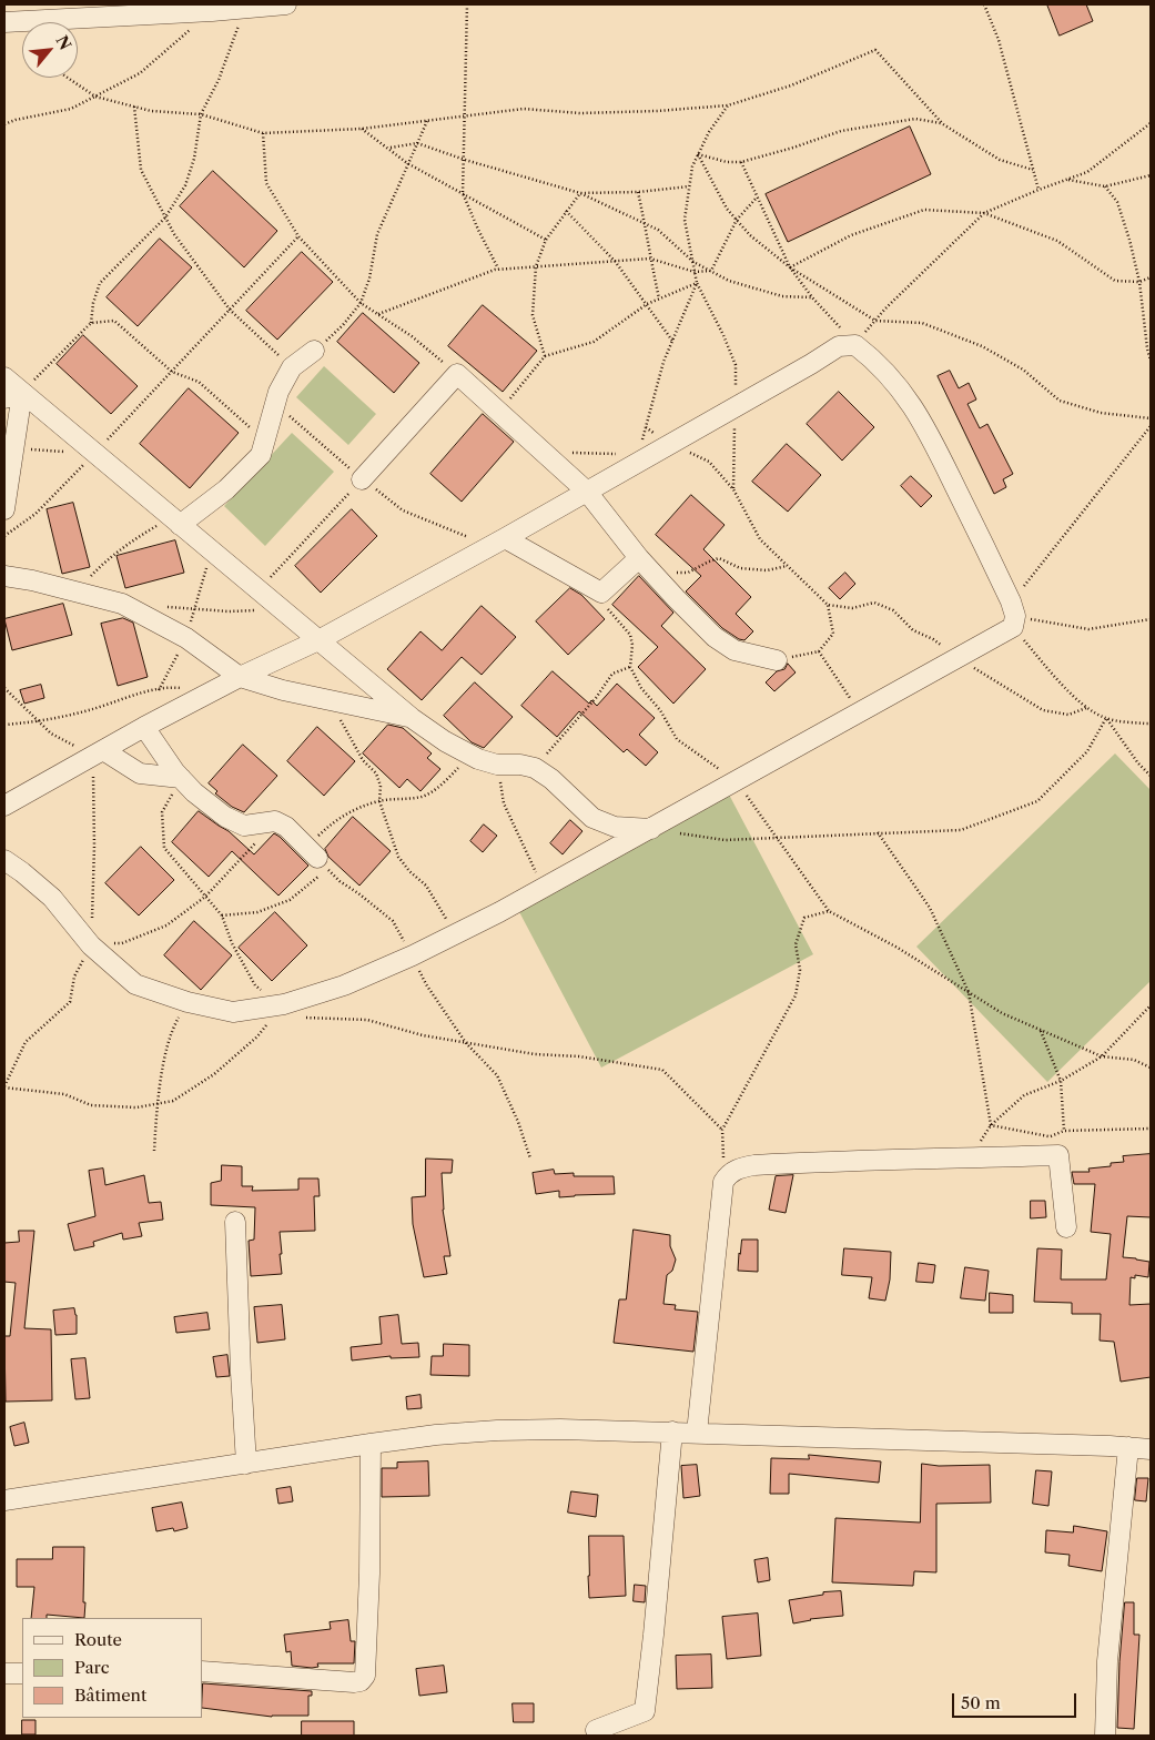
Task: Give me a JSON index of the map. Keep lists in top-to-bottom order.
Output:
{
  "legend": ["Route", "Parc", "Bâtiment"],
  "scale_bar": "50 m",
  "north": "top right"
}
